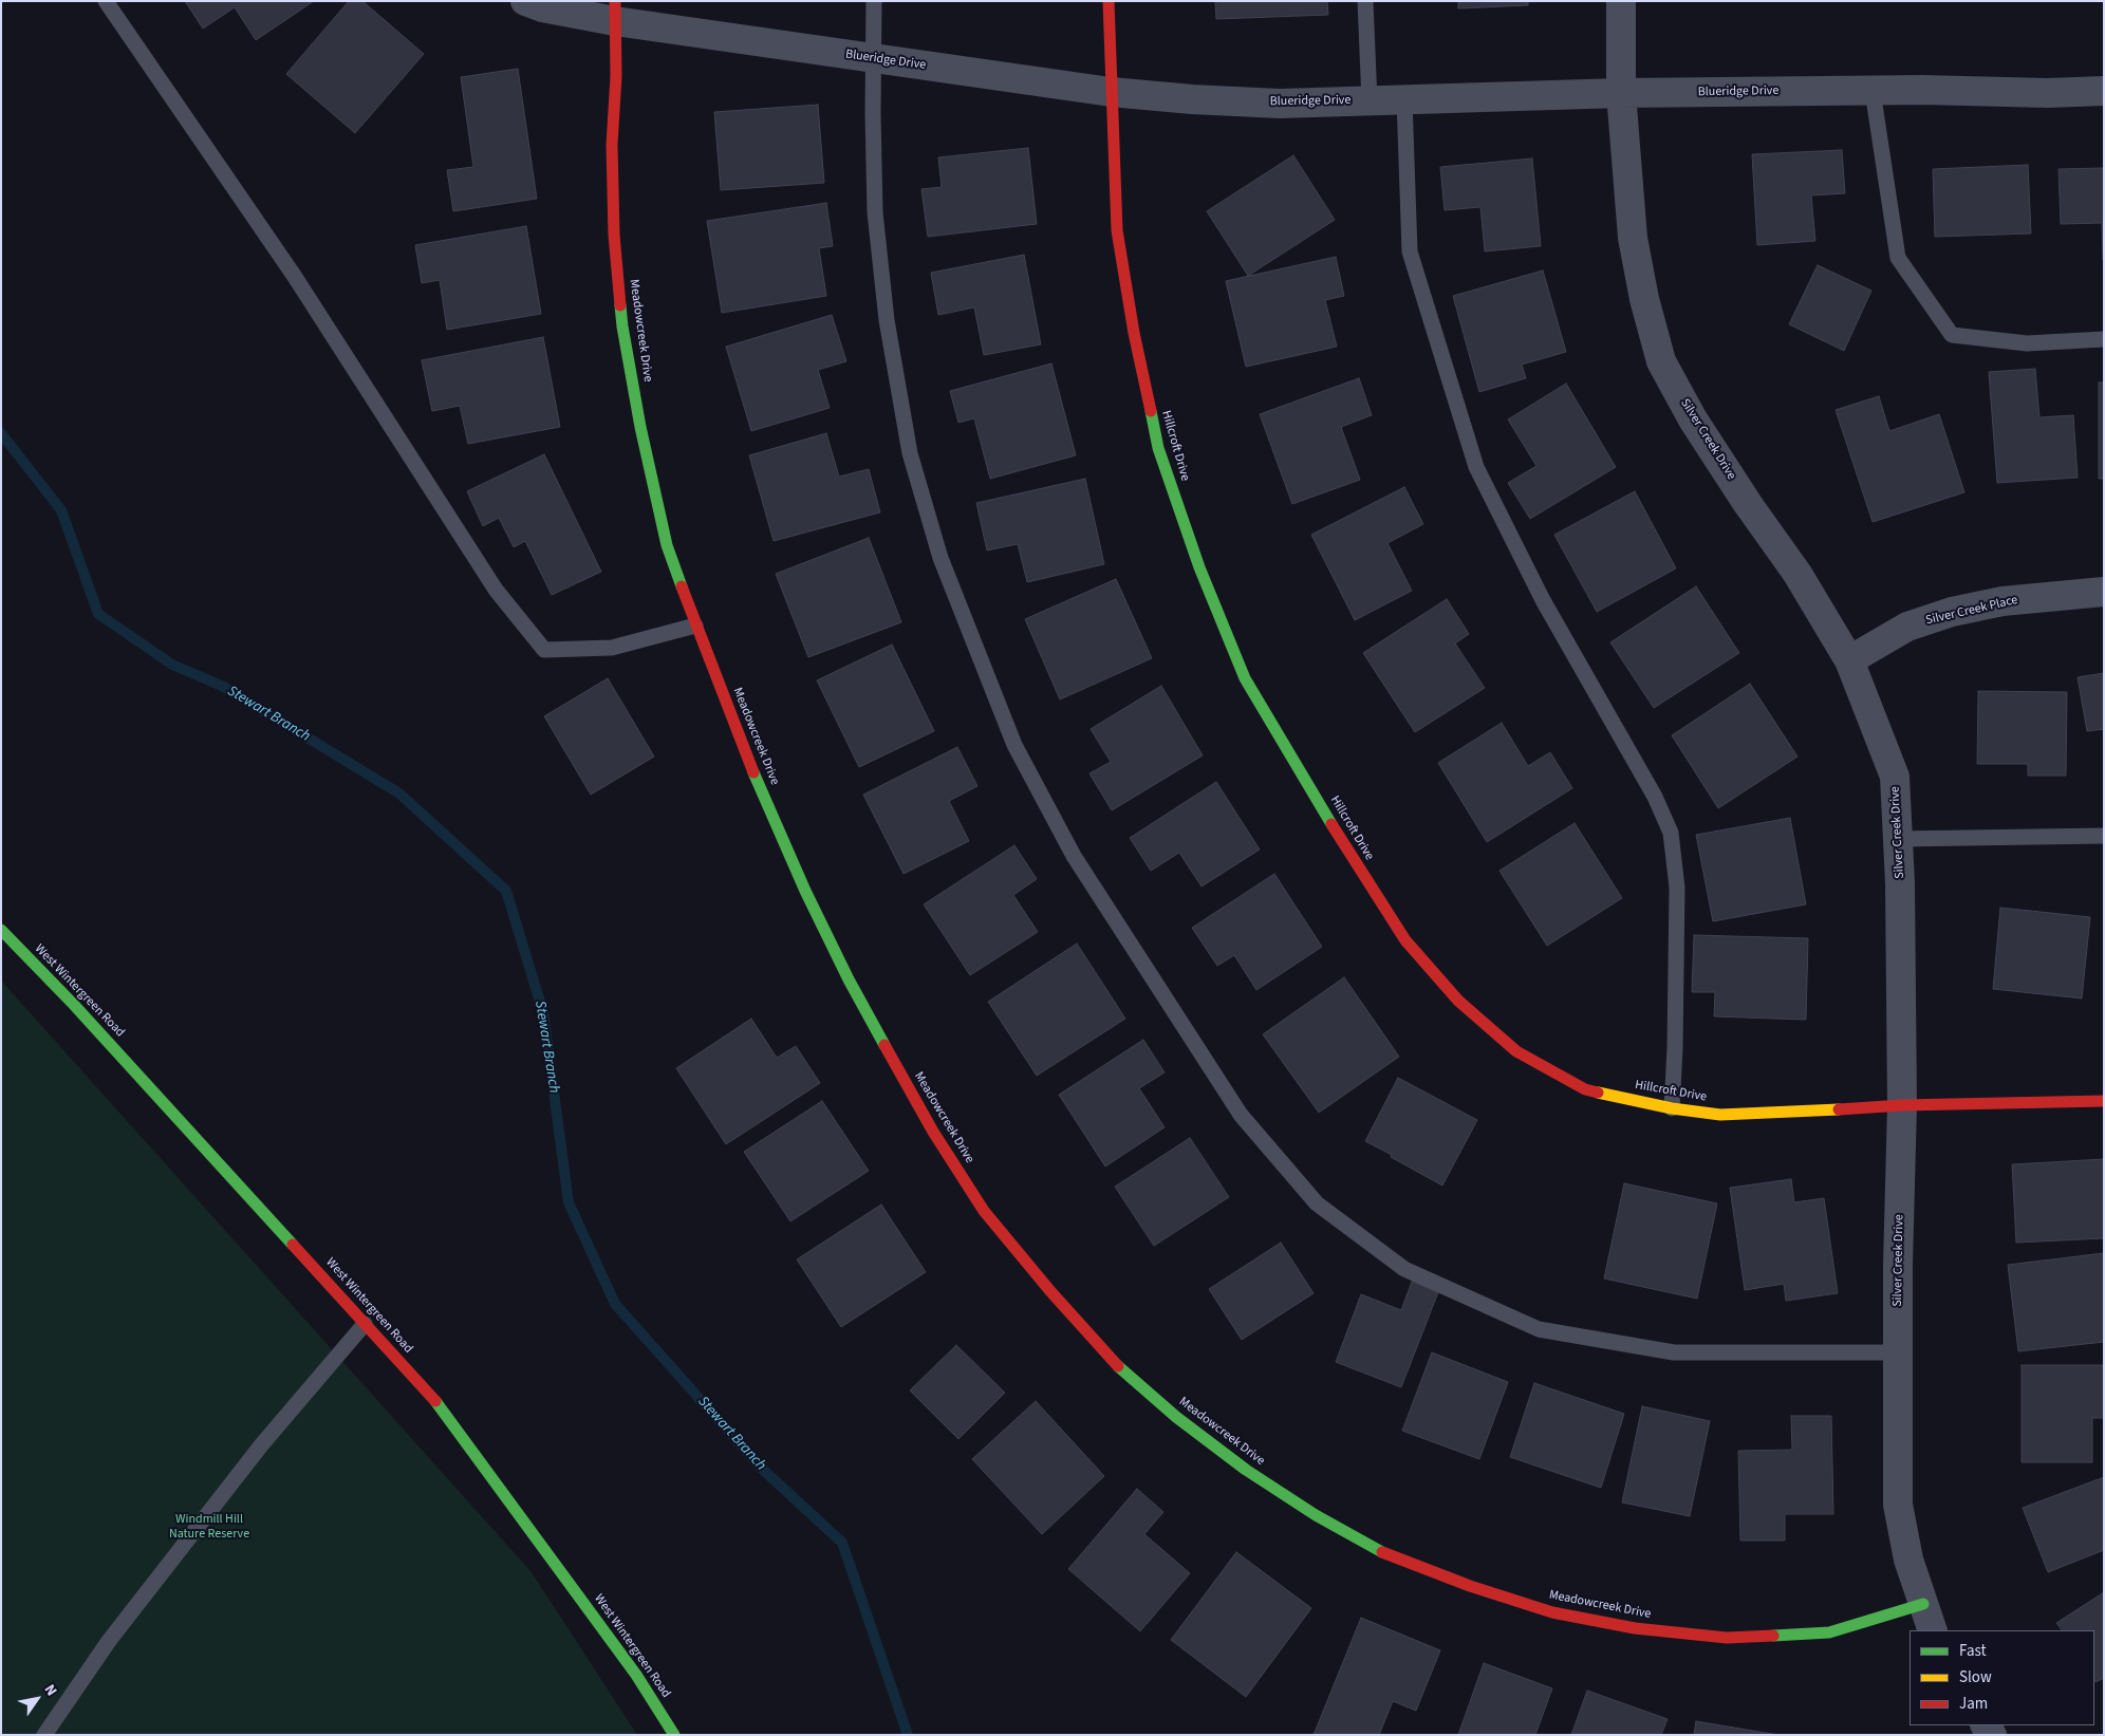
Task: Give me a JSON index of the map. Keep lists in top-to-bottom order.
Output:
{
  "streets": {
    "street": [
      "Blueridge Drive",
      "Meadowcreek Drive",
      "Silver Creek Drive",
      "Hillcroft Drive",
      "Silver Creek Place",
      "West Wintergreen Road"
    ]
  },
  "crossings": [
    ["Blueridge Drive", "Meadowcreek Drive"],
    ["Blueridge Drive", "Silver Creek Drive"],
    ["Blueridge Drive", "Hillcroft Drive"],
    ["Meadowcreek Drive", "Silver Creek Drive"],
    ["Silver Creek Drive", "Hillcroft Drive"],
    ["Silver Creek Drive", "Silver Creek Place"]
  ],
  "water": ["Stewart Branch"],
  "parks": ["Windmill Hill Nature Reserve"],
  "legend": ["Fast", "Slow", "Jam"],
  "north": "top right"
}
